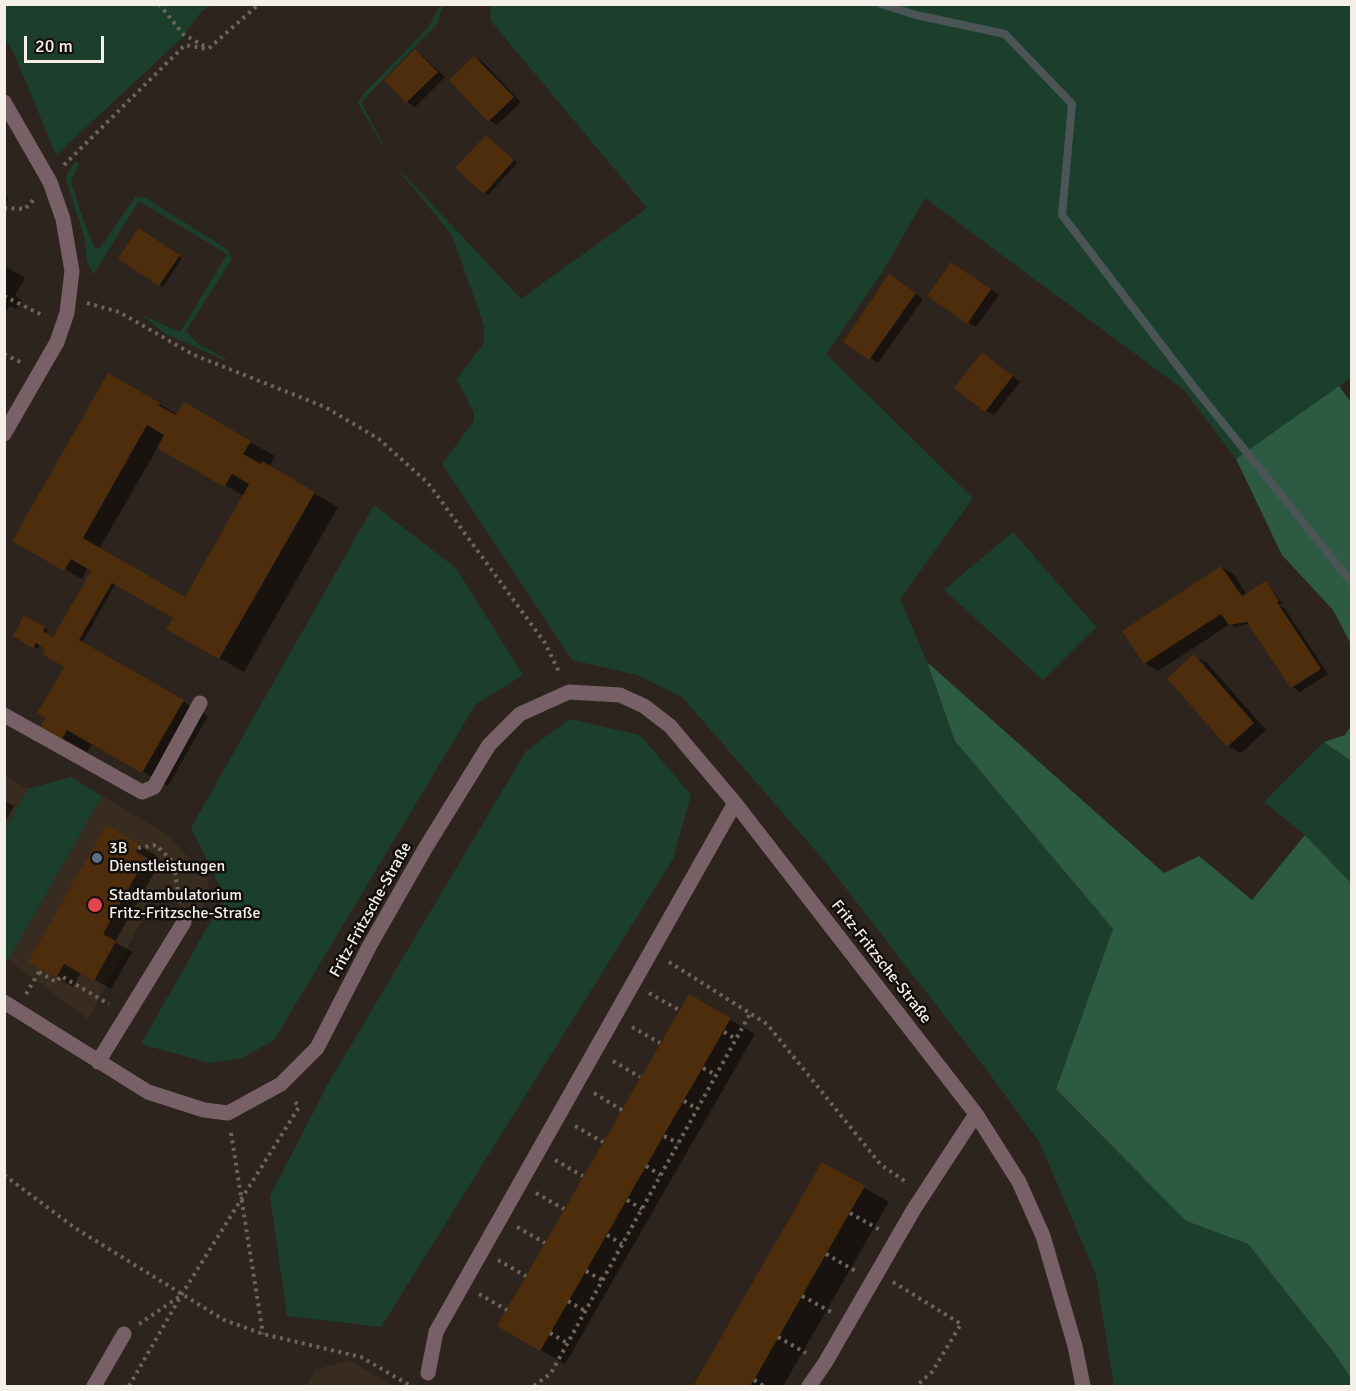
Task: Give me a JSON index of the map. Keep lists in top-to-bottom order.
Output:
{
  "streets": {
    "street": ["Fritz-Fritzsche-Straße"]
  },
  "places": ["3B Dienstleistungen", "Stadtambulatorium Fritz-Fritzsche-Straße"],
  "scale_bar": "20 m"
}
